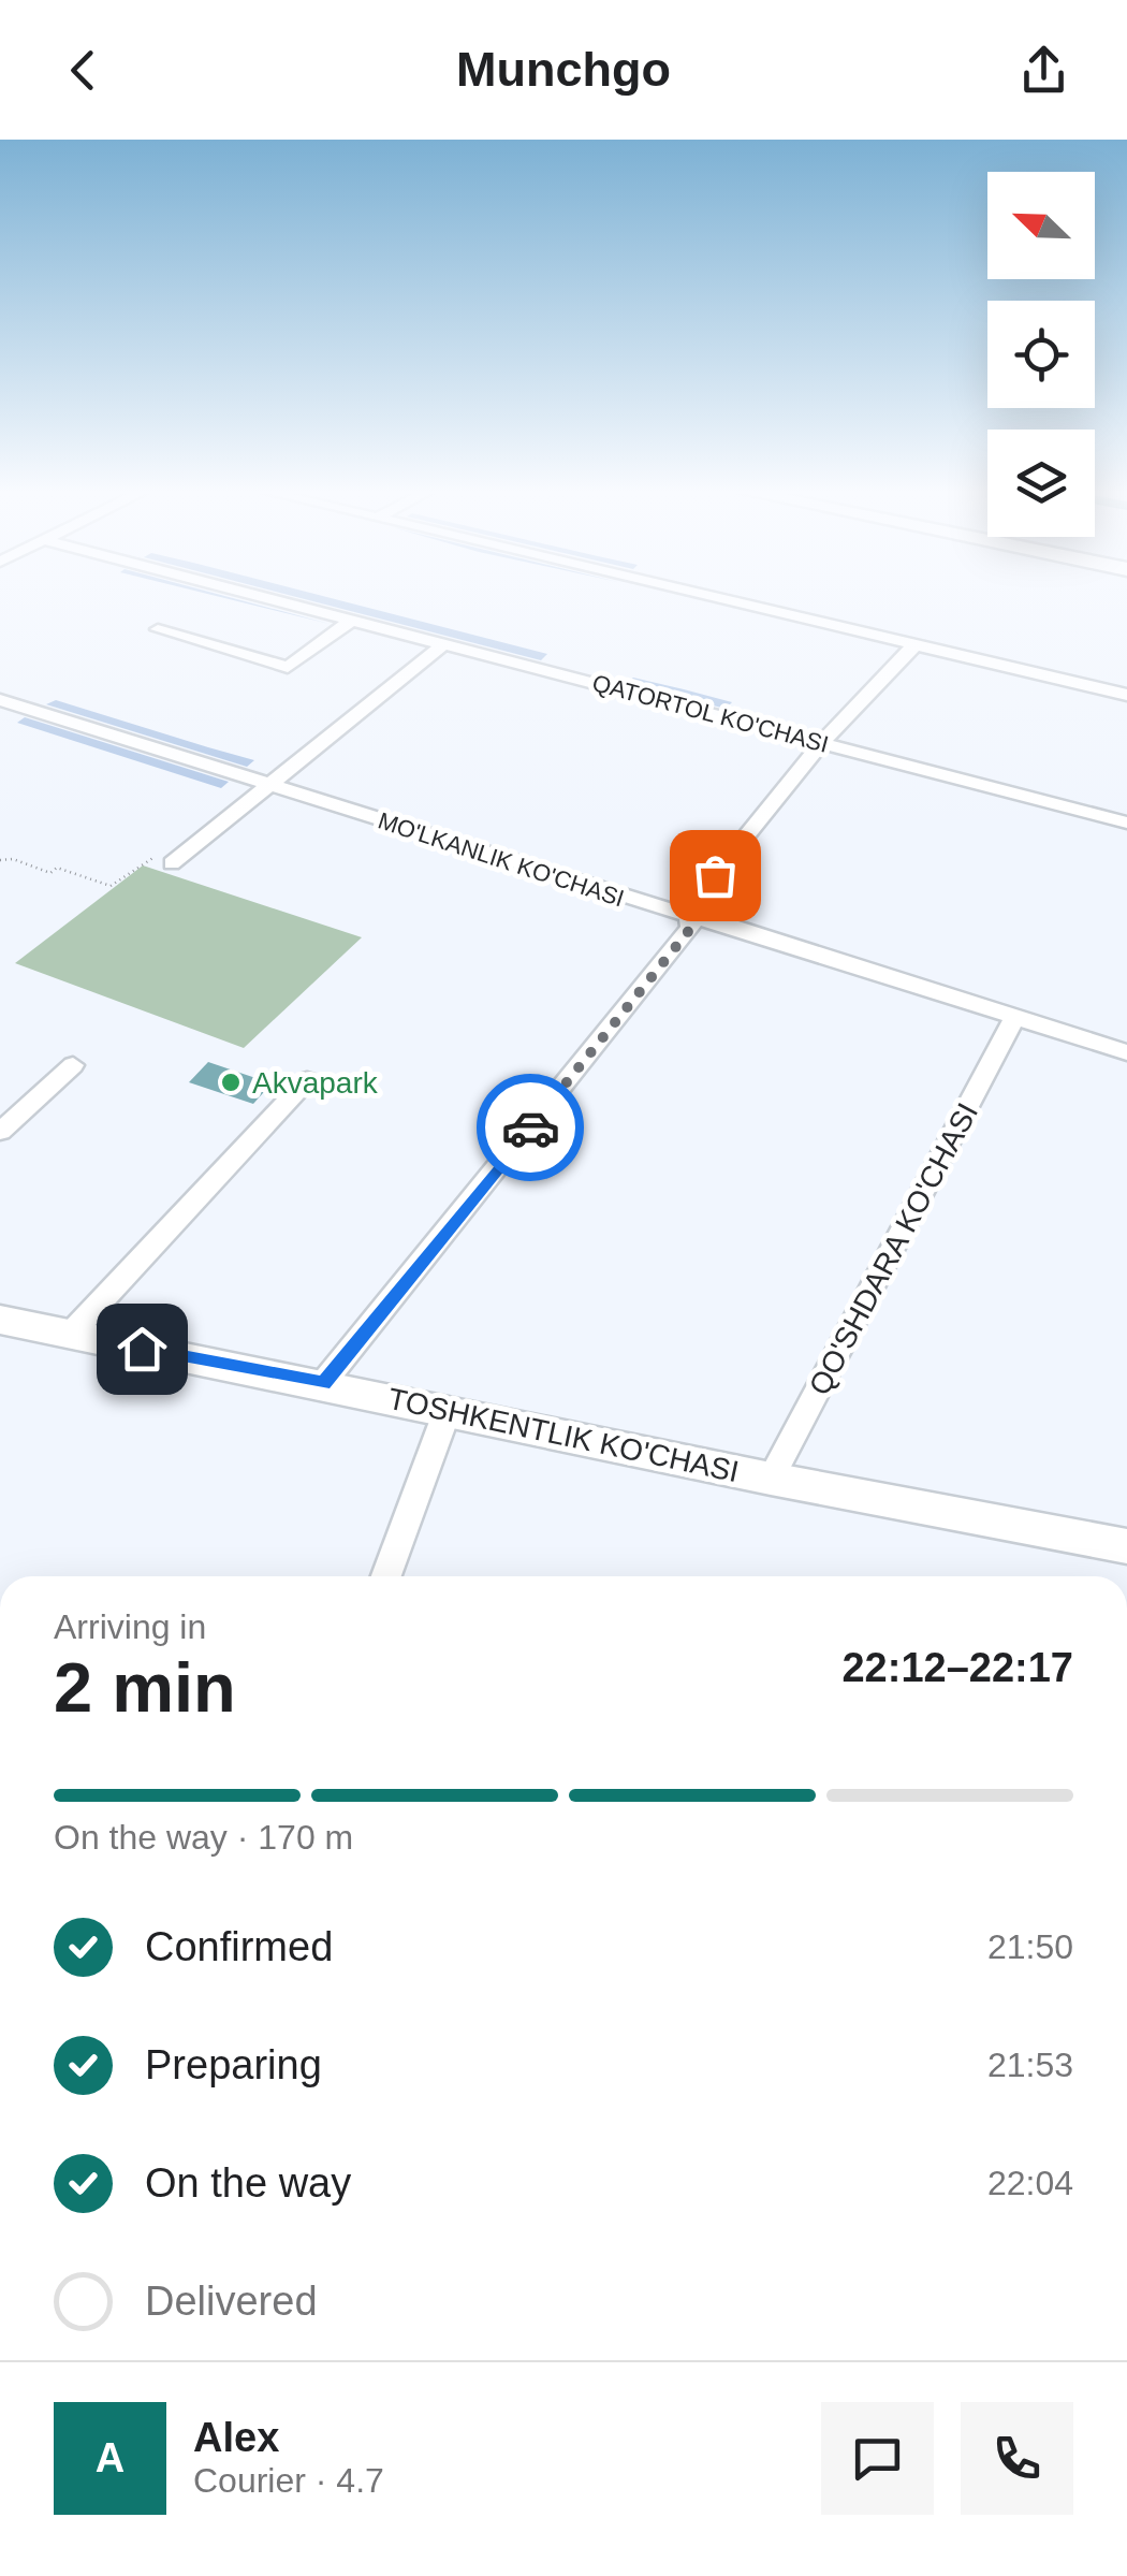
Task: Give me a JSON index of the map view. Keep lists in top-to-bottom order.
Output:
{
  "streets": {
    "main road": ["TOSHKENTLIK KO'CHASI"],
    "street": ["QATORTOL KO'CHASI", "MO'LKANLIK KO'CHASI", "QO'SHDARA KO'CHASI"]
  },
  "crossings": [
    ["MO'LKANLIK KO'CHASI", "QO'SHDARA KO'CHASI"],
    ["QO'SHDARA KO'CHASI", "TOSHKENTLIK KO'CHASI"]
  ],
  "places": ["Akvapark"],
  "north": "top left",
  "page": {
    "header": "Munchgo",
    "heading": ["2 min", "Arriving in", "22:12–22:17"],
    "panel": ["Alex", "Courier · 4.7"],
    "bar": "On the way · 170 m",
    "list": [
      ["Confirmed", "21:50"],
      ["Preparing", "21:53"],
      ["On the way", "22:04"],
      "Delivered"
    ],
    "round": "A"
  }
}
